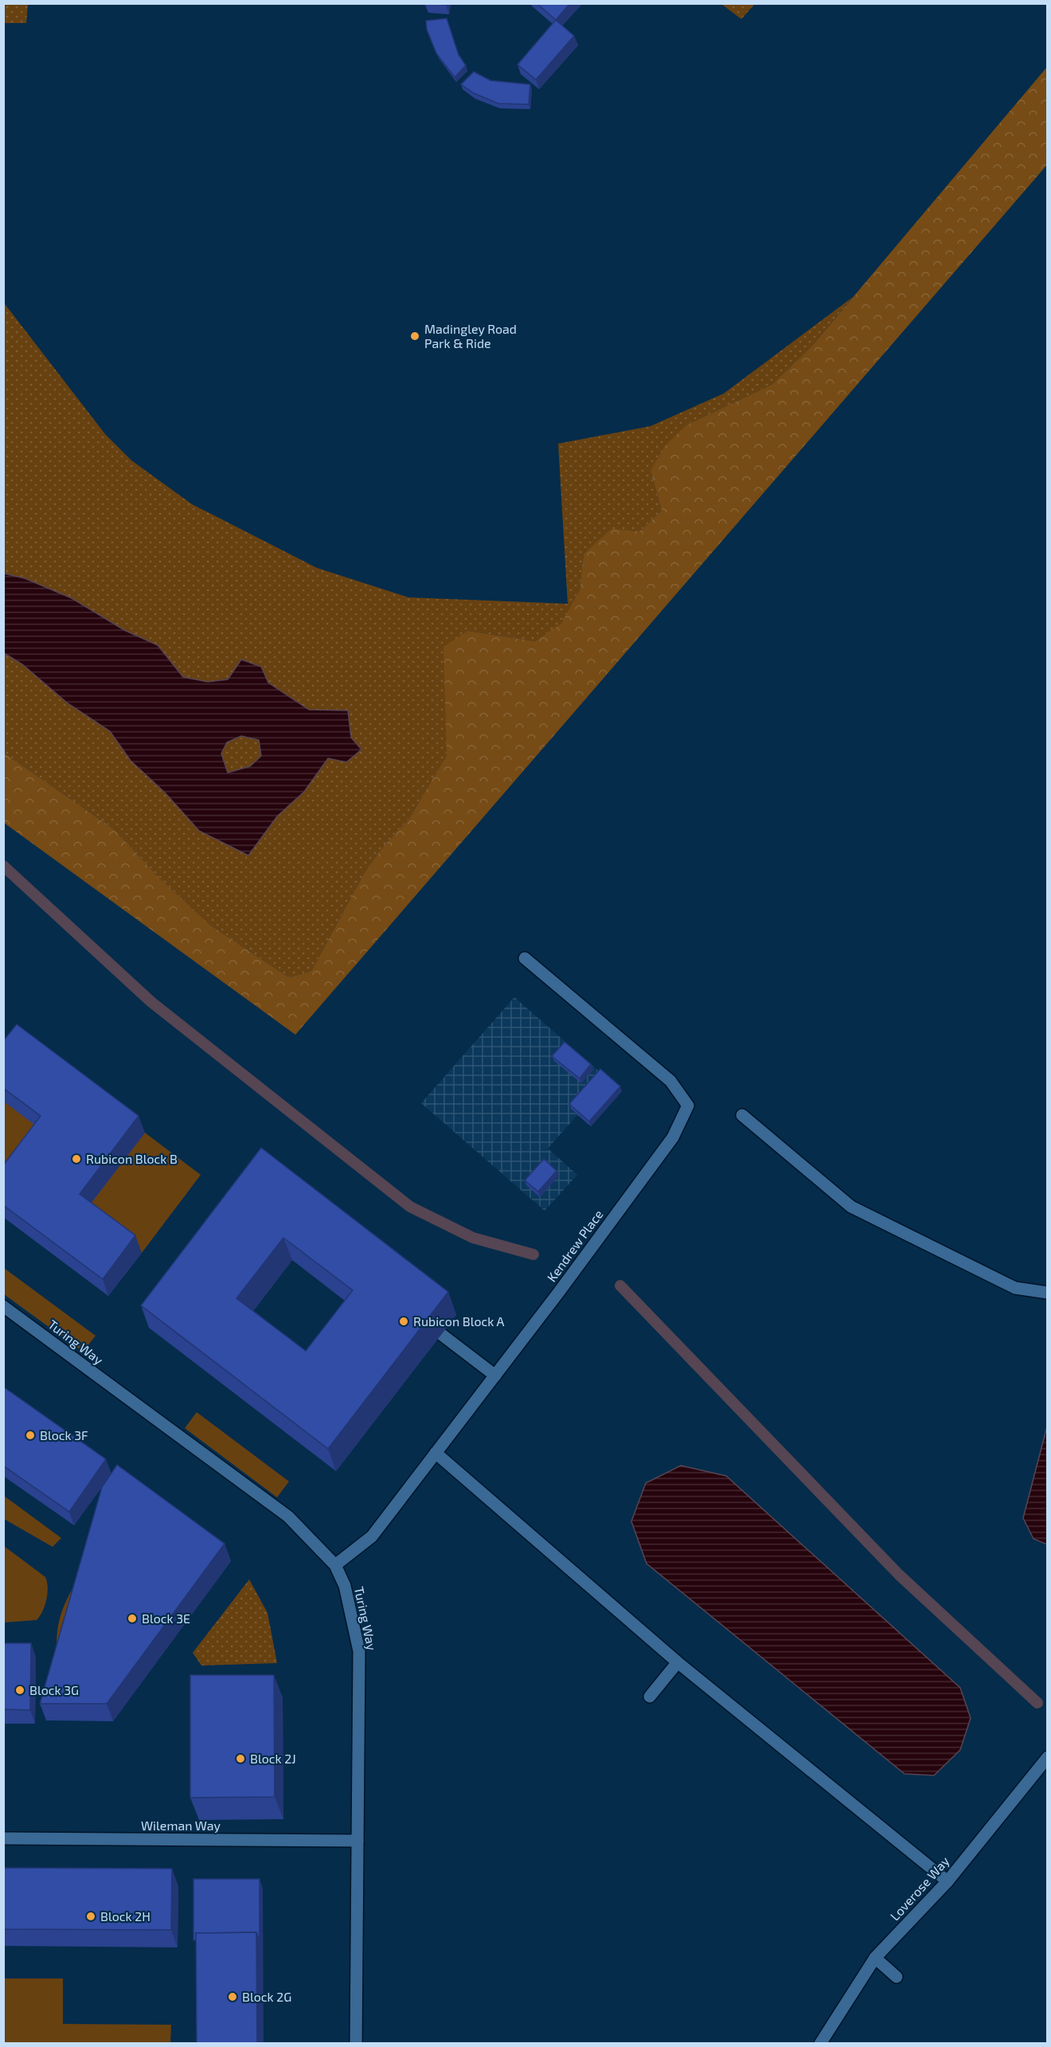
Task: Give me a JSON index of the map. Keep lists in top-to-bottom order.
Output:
{
  "streets": {
    "street": [
      "Kendrew Place",
      "Turing Way",
      "Wileman Way",
      "Loverose Way"
    ]
  },
  "crossings": [
    ["Kendrew Place", "Turing Way"],
    ["Turing Way", "Wileman Way"]
  ],
  "places": [
    "Madingley Road Park & Ride",
    "Rubicon Block B",
    "Rubicon Block A",
    "Block 3F",
    "Block 3E",
    "Block 3G",
    "Block 2J",
    "Block 2H",
    "Block 2G"
  ]
}
